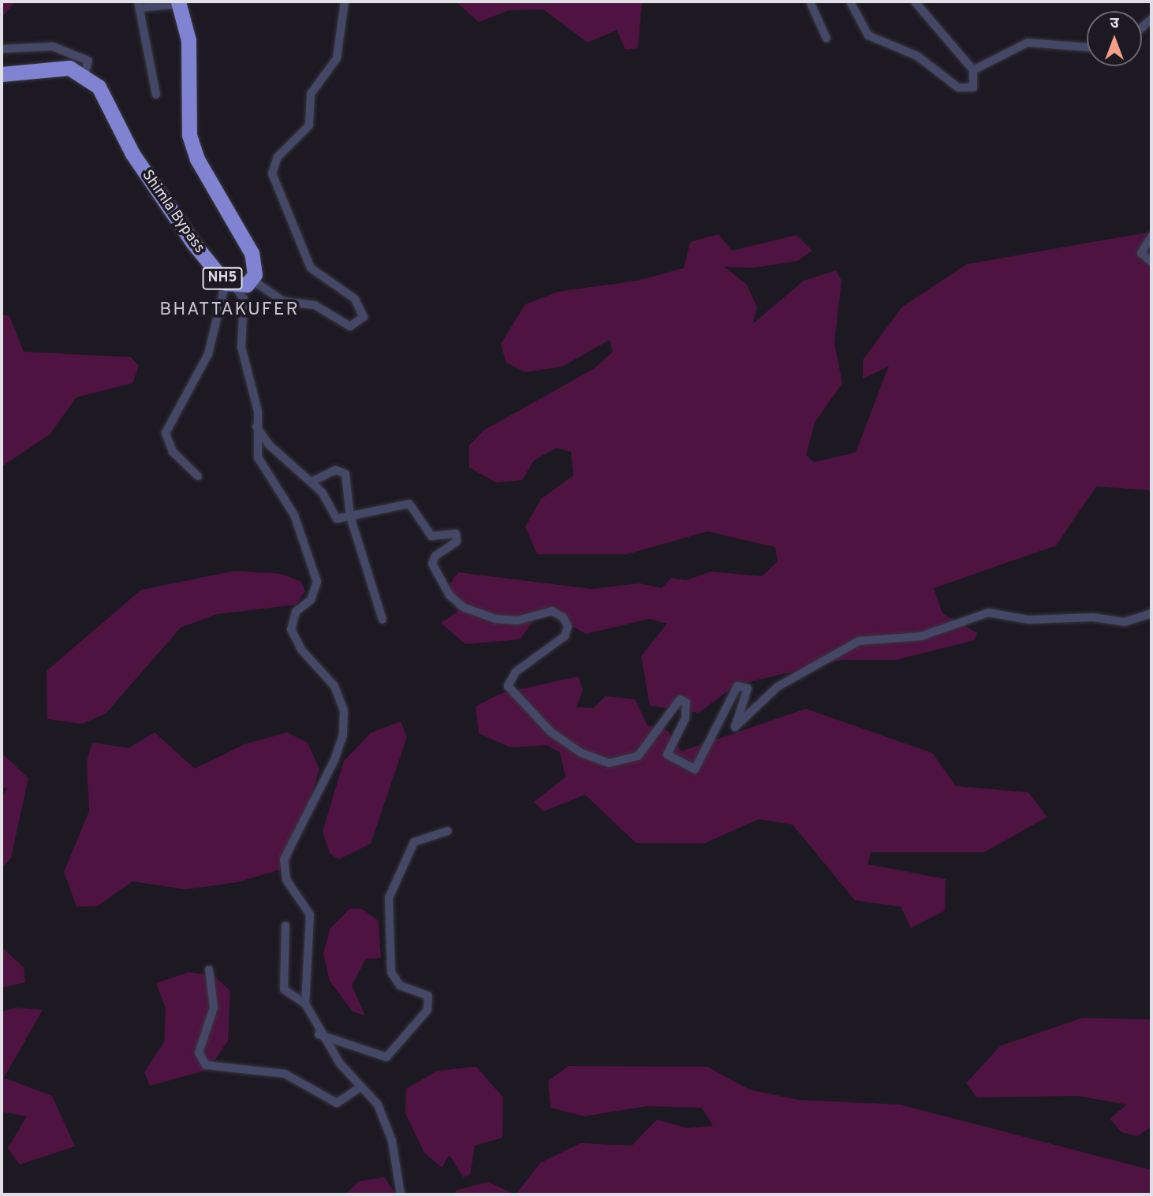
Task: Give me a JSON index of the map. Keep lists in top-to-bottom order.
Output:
{
  "streets": {
    "highway": ["Shimla Bypass", "NH5"]
  },
  "crossings": [
    ["Shimla Bypass", "NH5"]
  ],
  "districts": ["BHATTAKUFER"],
  "north": "top"
}
